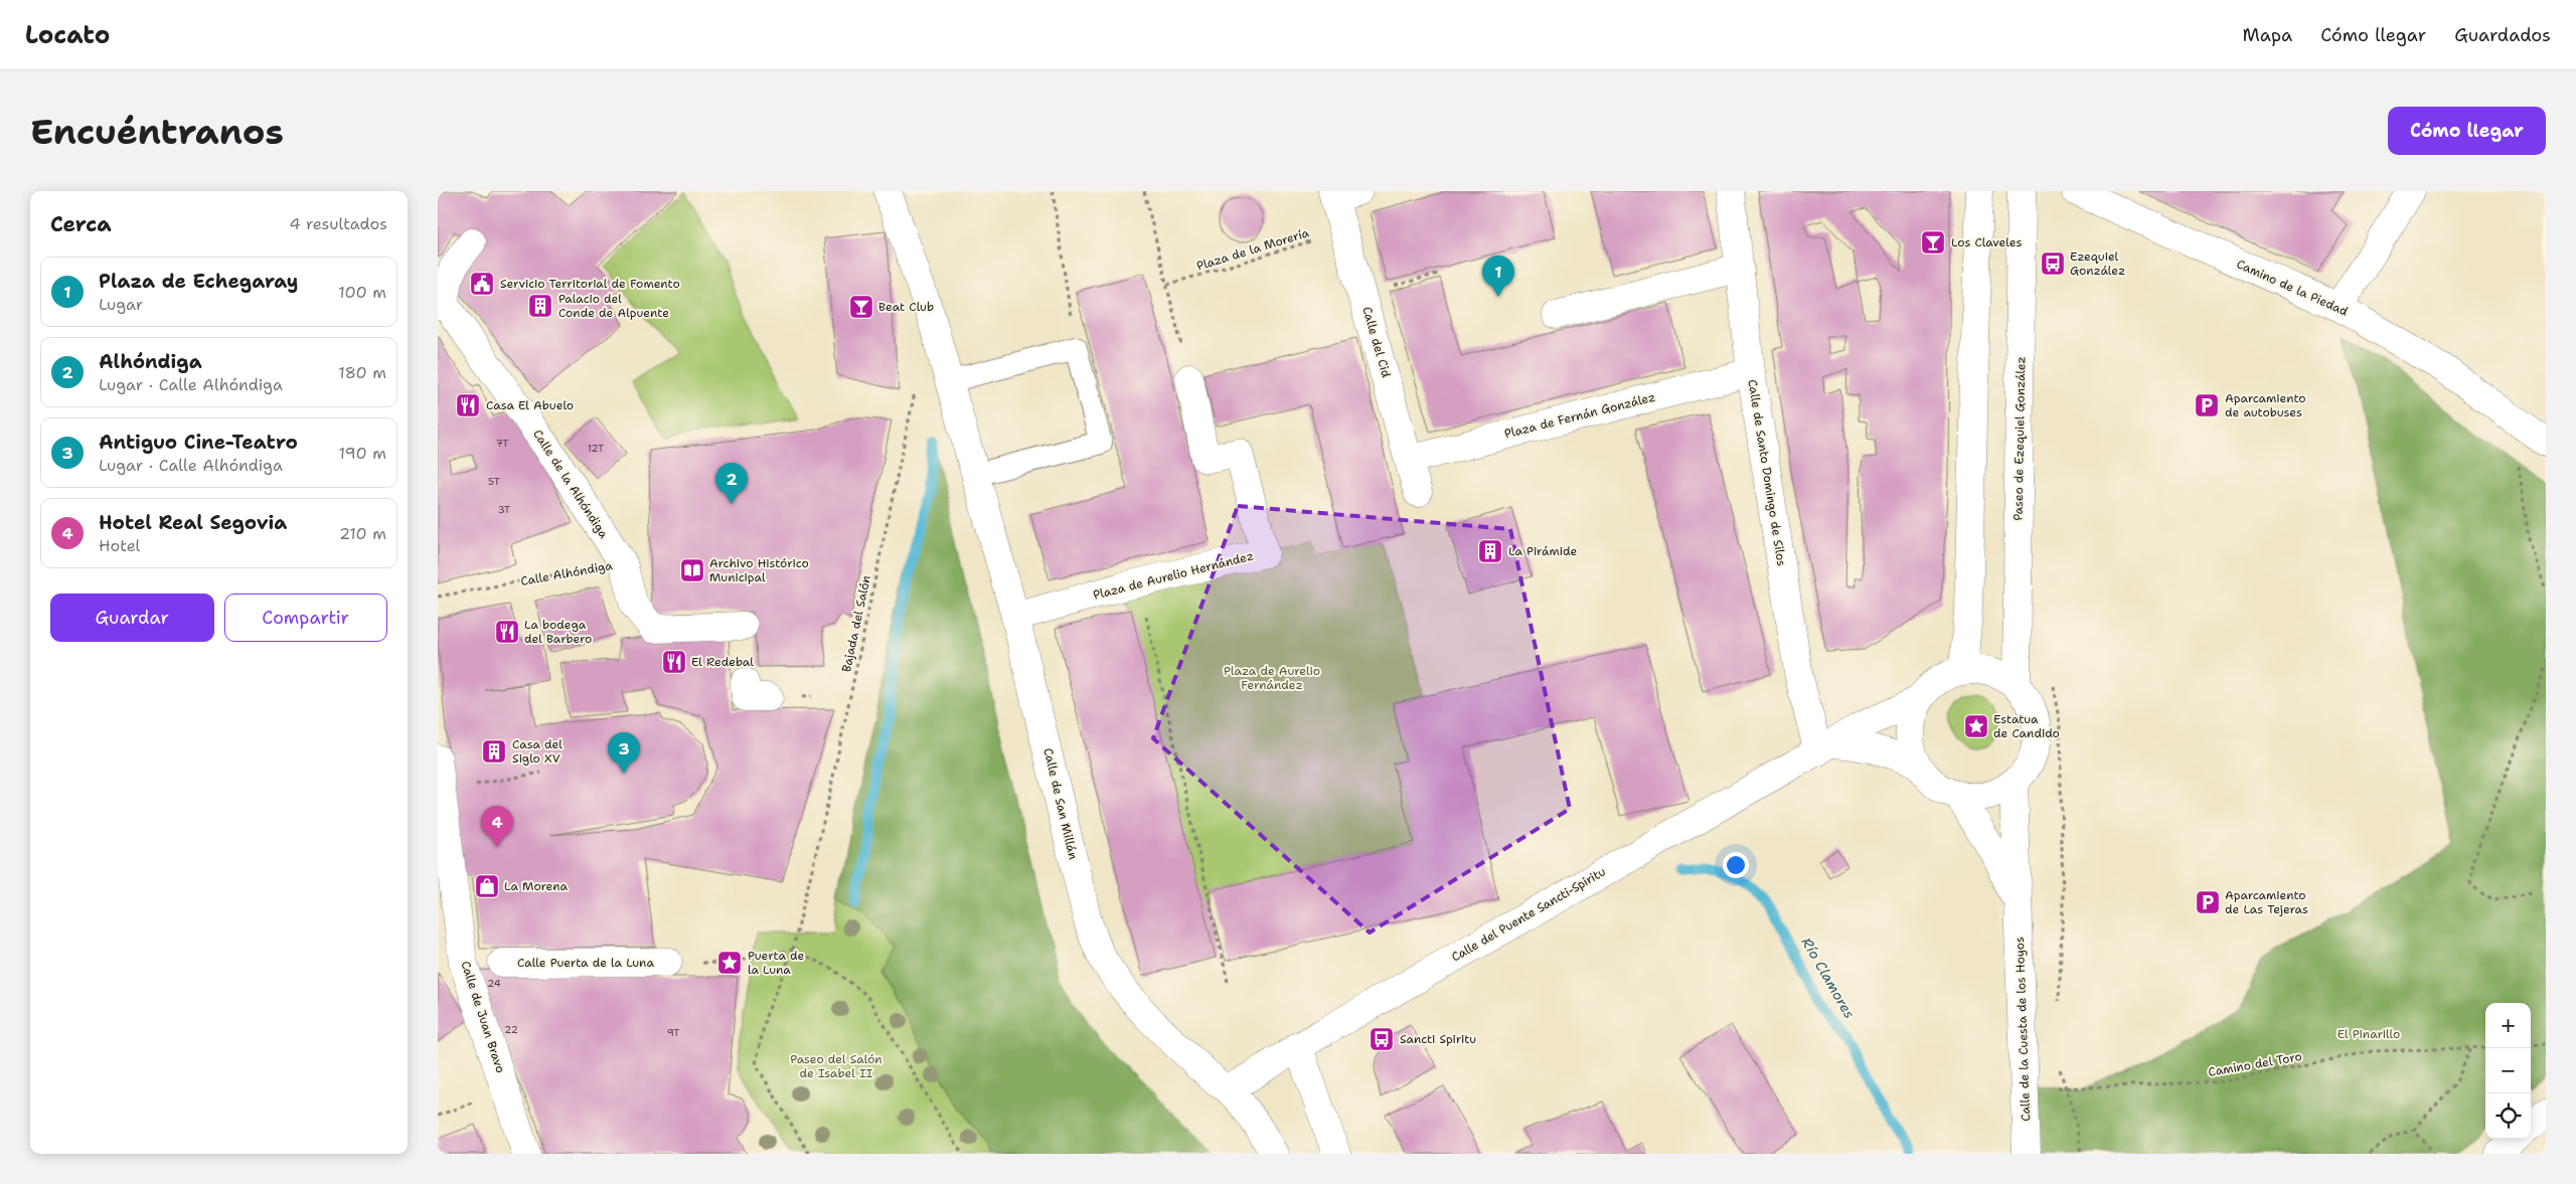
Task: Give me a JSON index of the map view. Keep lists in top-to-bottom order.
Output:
{
  "streets": {
    "street": [
      "Camino de la Piedad",
      "Calle del Cid",
      "Plaza de Fernán González",
      "Paseo de Ezequiel González",
      "Calle de Santo Domingo de Silos",
      "Calle de la Alhóndiga",
      "Calle Alhóndiga",
      "Plaza de Aurelio Hernández",
      "Calle de San Millán",
      "Calle del Puente Sancti-Spiritu",
      "Calle Puerta de la Luna",
      "Calle de Juan Bravo",
      "Calle de la Cuesta de los Hoyos"
    ],
    "path": ["Plaza de la Morería", "Bajada del Salón", "Camino del Toro"]
  },
  "crossings": [
    ["Plaza de la Morería", "Calle del Cid"],
    ["Calle del Cid", "Plaza de Fernán González"],
    ["Plaza de Fernán González", "Calle de Santo Domingo de Silos"],
    ["Paseo de Ezequiel González", "Calle del Puente Sancti-Spiritu"],
    ["Paseo de Ezequiel González", "Calle de la Cuesta de los Hoyos"],
    ["Calle de Santo Domingo de Silos", "Calle del Puente Sancti-Spiritu"],
    ["Calle de la Alhóndiga", "Calle Alhóndiga"],
    ["Plaza de Aurelio Hernández", "Calle de San Millán"],
    ["Calle de San Millán", "Calle del Puente Sancti-Spiritu"],
    ["Calle del Puente Sancti-Spiritu", "Calle de la Cuesta de los Hoyos"],
    ["Calle de la Cuesta de los Hoyos", "Camino del Toro"]
  ],
  "water": ["Río Clamores"],
  "parks": ["Plaza de Aurelio Fernández", "El Pinarillo", "Paseo del Salón de Isabel II"],
  "places": {
    "bar": ["Los Claveles", "Beat Club"],
    "bus stop": ["Ezequiel González", "Sancti Spiritu"],
    "public building": ["Servicio Territorial de Fomento"],
    "building": ["Palacio del Conde de Alpuente", "La Pirámide", "Casa del Siglo XV"],
    "restaurant": ["Casa El Abuelo", "La bodega del Barbero", "El Redebal"],
    "parking": ["Aparcamiento de autobuses", "Aparcamiento de Las Tejeras"],
    "library": ["Archivo Histórico Municipal"],
    "place": ["Estatua de Candido", "Puerta de la Luna"],
    "shop": ["La Morena"]
  },
  "house_numbers": [
    "7T",
    "12T",
    "5T",
    "3T",
    "24",
    "22",
    "9T"
  ],
  "page": {
    "header": "Locato",
    "nav": ["Mapa", "Cómo llegar", "Guardados"],
    "buttons": [
      "Cómo llegar",
      ["Guardar", "Compartir"]
    ],
    "title": "Encuéntranos",
    "heading": ["Cerca", "4 resultados"],
    "pins": [
      "1",
      "2",
      "3",
      "4"
    ],
    "list": [
      {
        "mark": "1",
        "name": "Plaza de Echegaray",
        "note": "Lugar",
        "value": "100 m"
      },
      {
        "mark": "2",
        "name": "Alhóndiga",
        "note": "Lugar · Calle Alhóndiga",
        "value": "180 m"
      },
      {
        "mark": "3",
        "name": "Antiguo Cine-Teatro",
        "note": "Lugar · Calle Alhóndiga",
        "value": "190 m"
      },
      {
        "mark": "4",
        "name": "Hotel Real Segovia",
        "note": "Hotel",
        "value": "210 m"
      }
    ],
    "map_buttons": ["+", "−"]
  }
}
